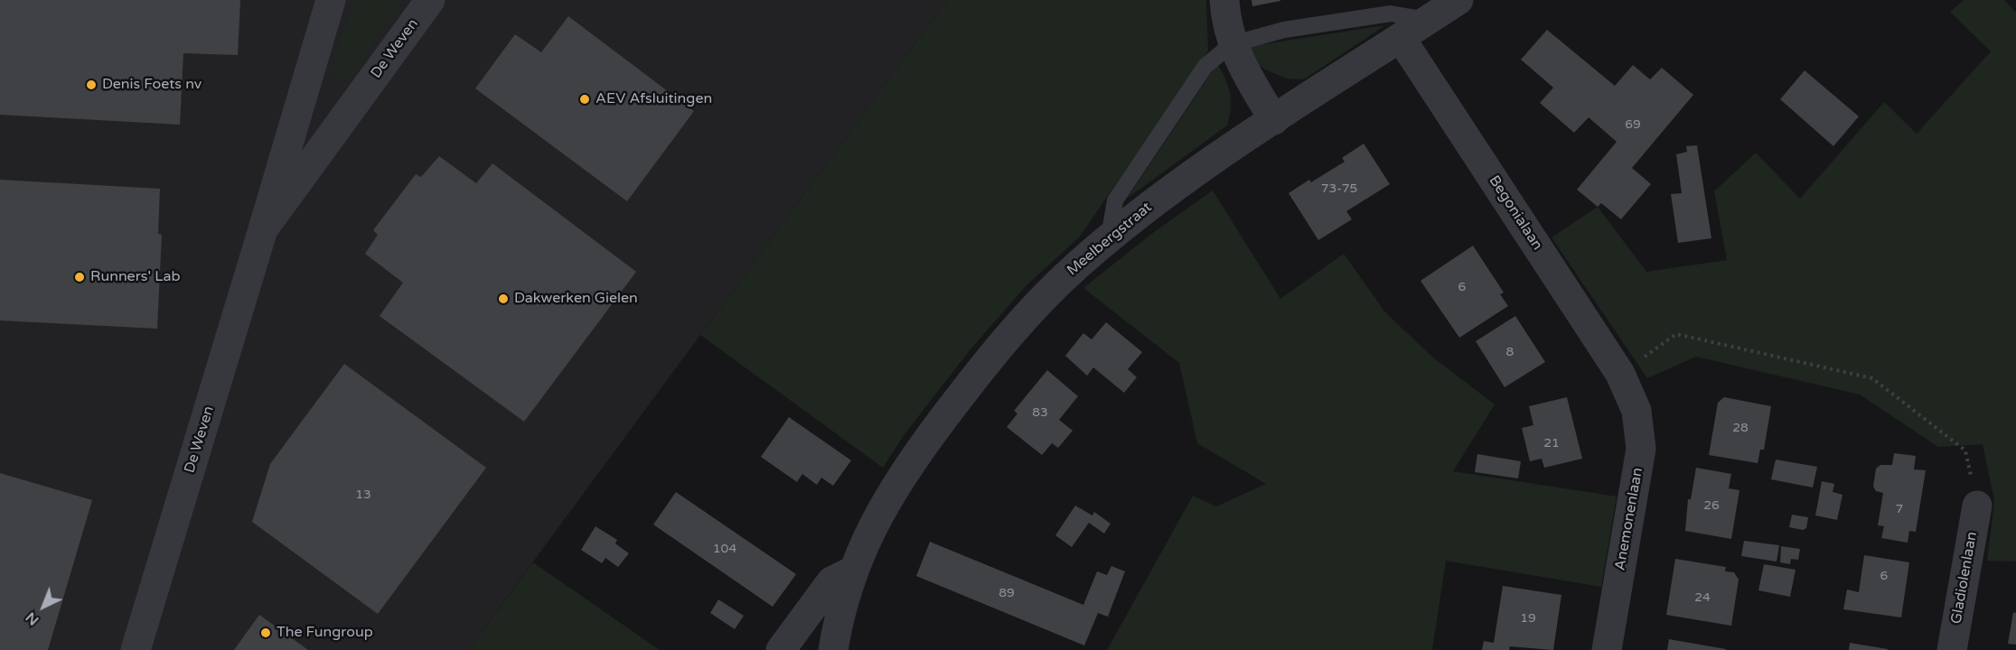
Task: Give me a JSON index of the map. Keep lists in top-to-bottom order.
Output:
{
  "streets": {
    "street": [
      "De Weven",
      "Begonialaan",
      "Meelbergstraat",
      "Anemonenlaan",
      "Gladiolenlaan"
    ]
  },
  "crossings": [
    ["Begonialaan", "Meelbergstraat"],
    ["Begonialaan", "Anemonenlaan"]
  ],
  "places": [
    "Denis Foets nv",
    "AEV Afsluitingen",
    "Runners' Lab",
    "Dakwerken Gielen",
    "The Fungroup"
  ],
  "house_numbers": [
    "69",
    "73-75",
    "6",
    "8",
    "83",
    "28",
    "21",
    "13",
    "26",
    "7",
    "104",
    "6",
    "89",
    "24",
    "19"
  ],
  "north": "bottom left"
}
